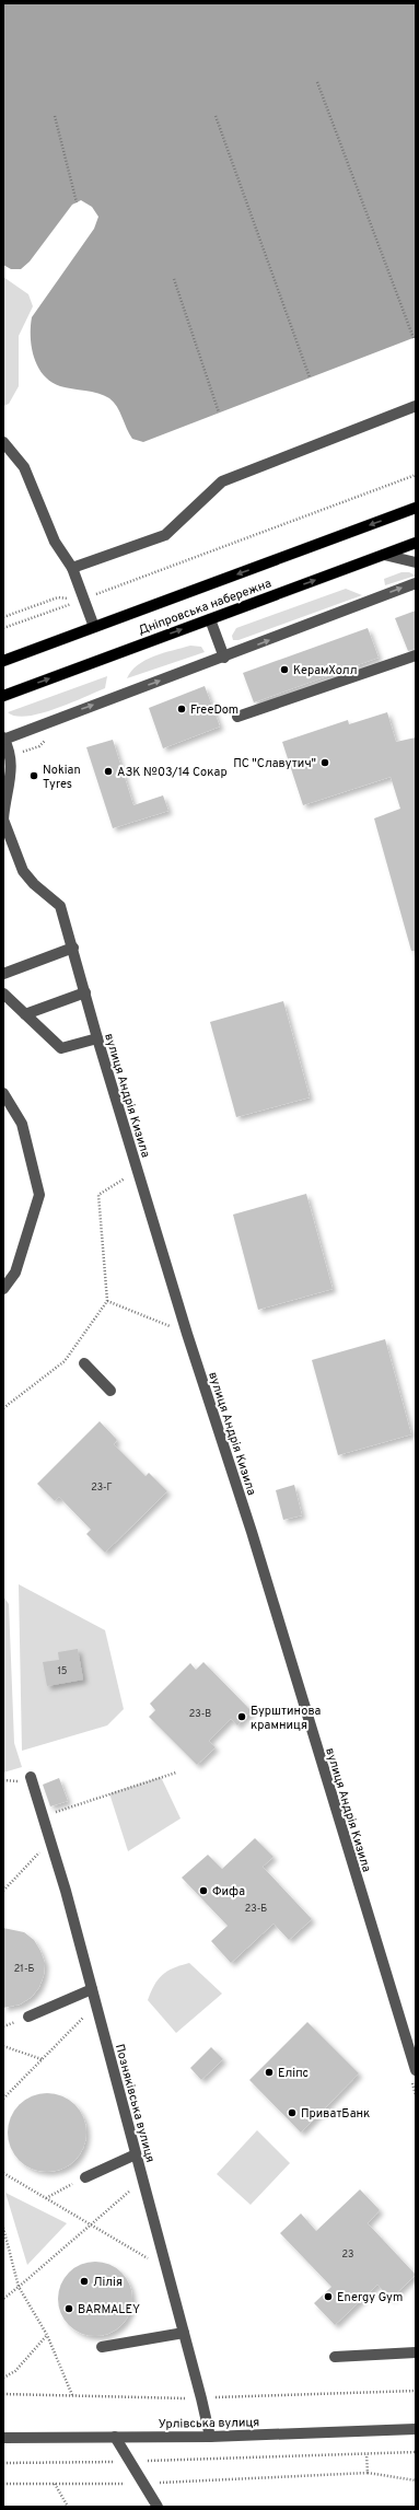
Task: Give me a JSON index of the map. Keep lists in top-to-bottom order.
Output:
{
  "streets": {
    "main road": ["Дніпровська набережна"],
    "street": ["вулиця Андрія Кизила", "Позняківська вулиця", "Урлівська вулиця"]
  },
  "crossings": [
    ["Позняківська вулиця", "Урлівська вулиця"]
  ],
  "places": [
    "КерамХолл",
    "FreeDom",
    "ПС \"Славутич\"",
    "АЗК №03/14 Сокар",
    "Nokian Tyres",
    "Бурштинова крамниця",
    "Фифа",
    "Еліпс",
    "ПриватБанк",
    "Лілія",
    "Energy Gym",
    "BARMALEY"
  ],
  "house_numbers": [
    "23-Г",
    "15",
    "23-В",
    "23-Б",
    "21-Б",
    "23"
  ]
}
